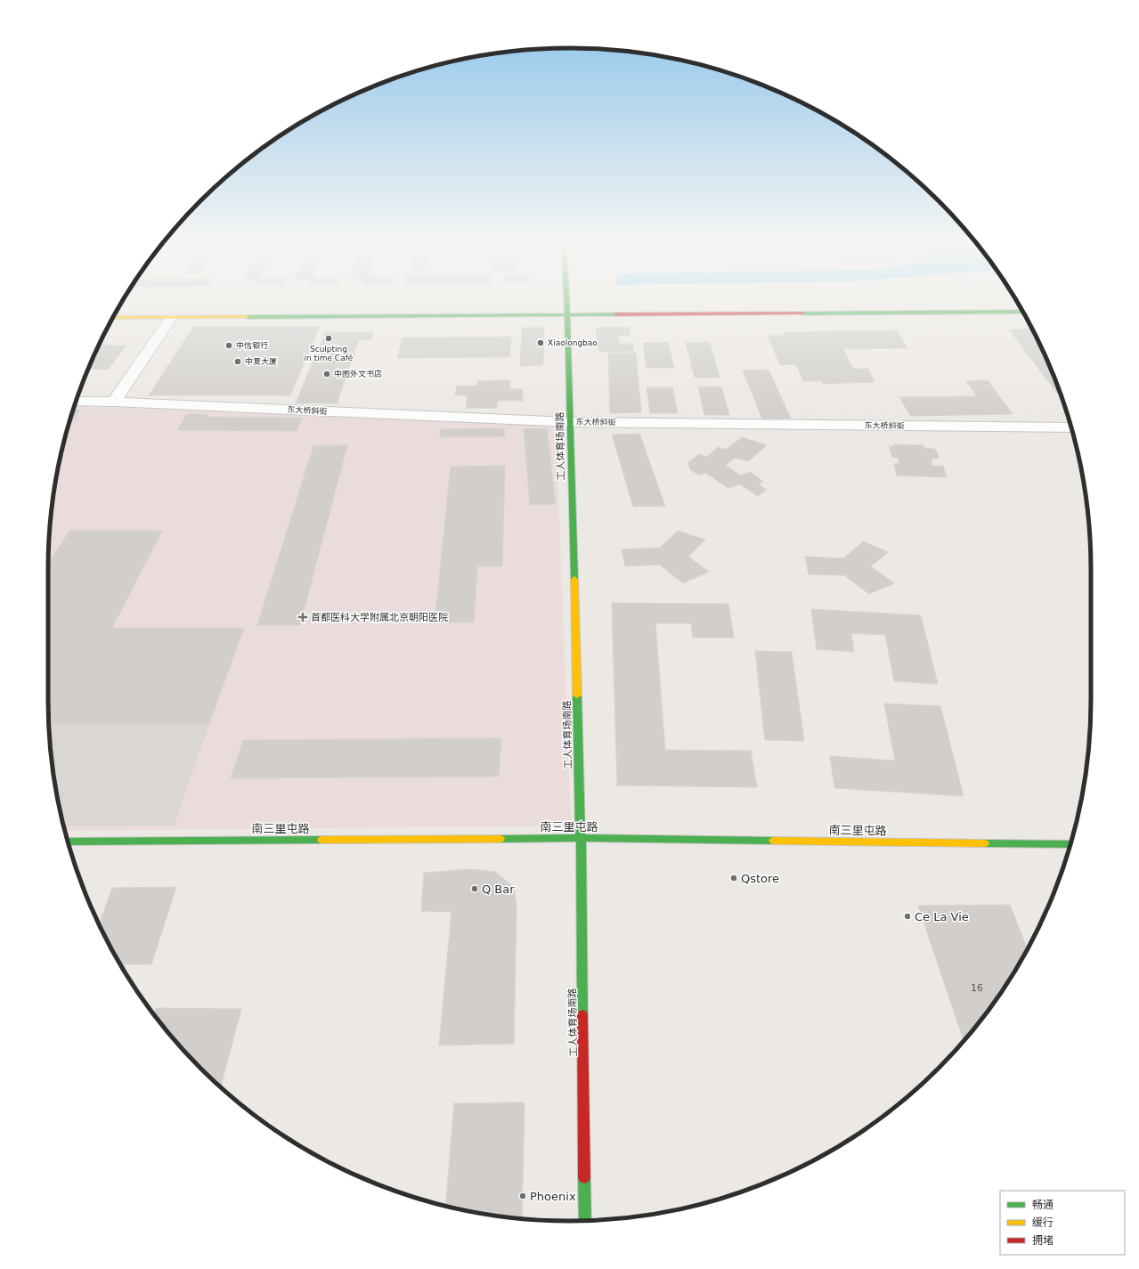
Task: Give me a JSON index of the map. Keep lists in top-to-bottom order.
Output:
{
  "streets": {
    "main road": ["工人体育场南路", "南三里屯路"],
    "street": ["东大桥斜街"]
  },
  "crossings": [
    ["东大桥斜街", "工人体育场南路"],
    ["工人体育场南路", "南三里屯路"]
  ],
  "places": {
    "other": [
      "Sculpting in time Café",
      "Xiaolongbao",
      "中信银行",
      "中复大厦",
      "中图外文书店",
      "Qstore",
      "Q Bar",
      "Ce La Vie",
      "Phoenix"
    ],
    "health": ["首都医科大学附属北京朝阳医院"]
  },
  "house_numbers": ["16"],
  "legend": ["畅通", "缓行", "拥堵"]
}
